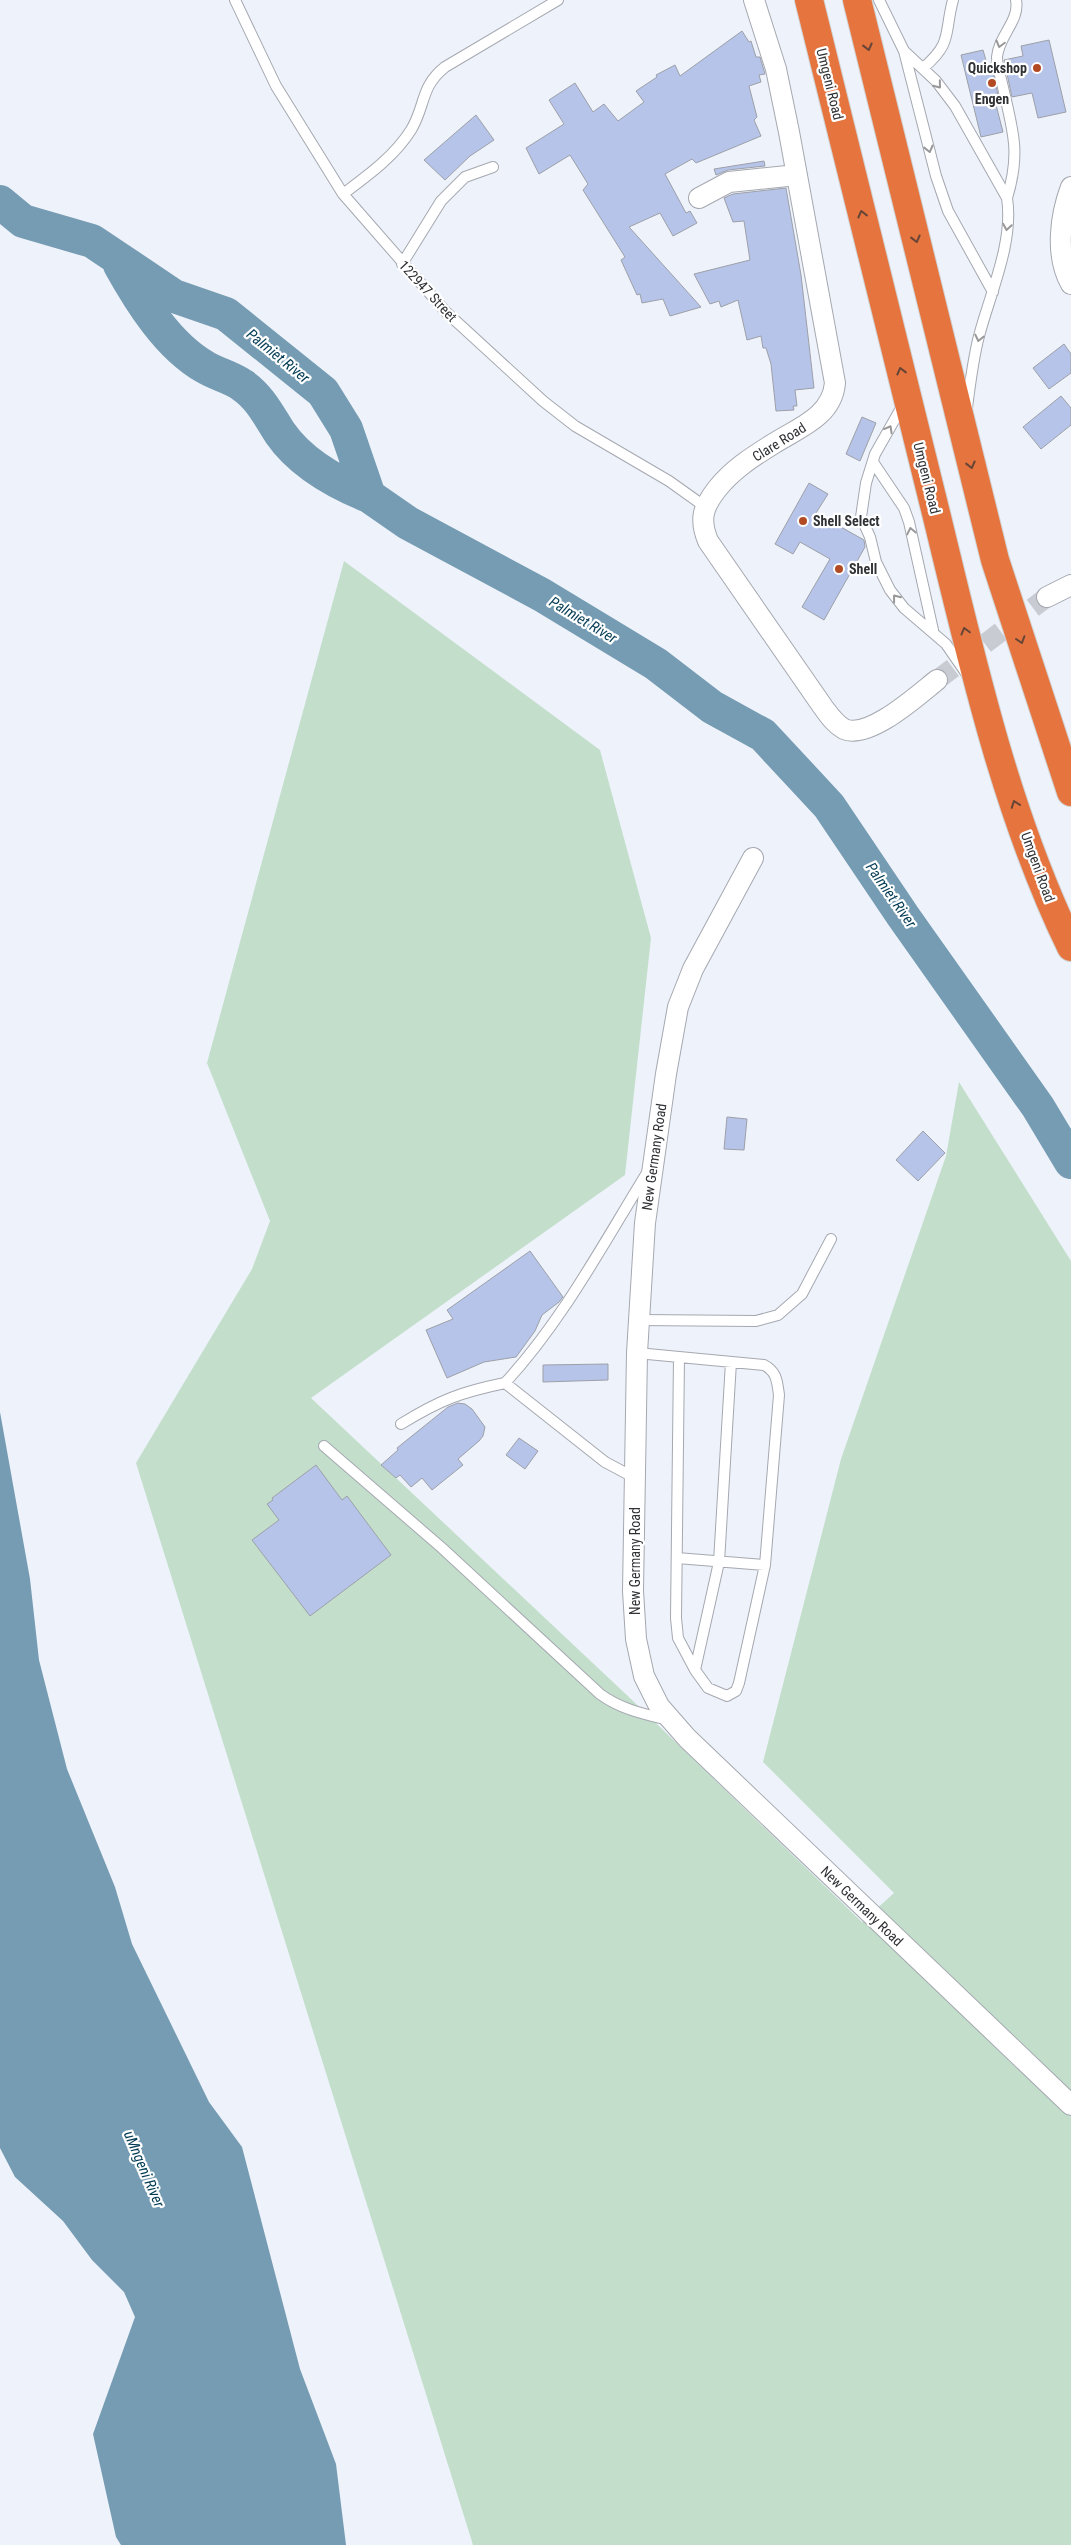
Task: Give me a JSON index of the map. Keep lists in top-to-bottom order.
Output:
{
  "streets": {
    "highway": ["Umgeni Road"],
    "street": ["Clare Road", "New Germany Road"],
    "lane": ["122947 Street"]
  },
  "crossings": [
    ["122947 Street", "Clare Road"]
  ],
  "water": ["Palmiet River", "uMngeni River"],
  "places": [
    "Quickshop",
    "Engen",
    "Shell Select",
    "Shell"
  ]
}
